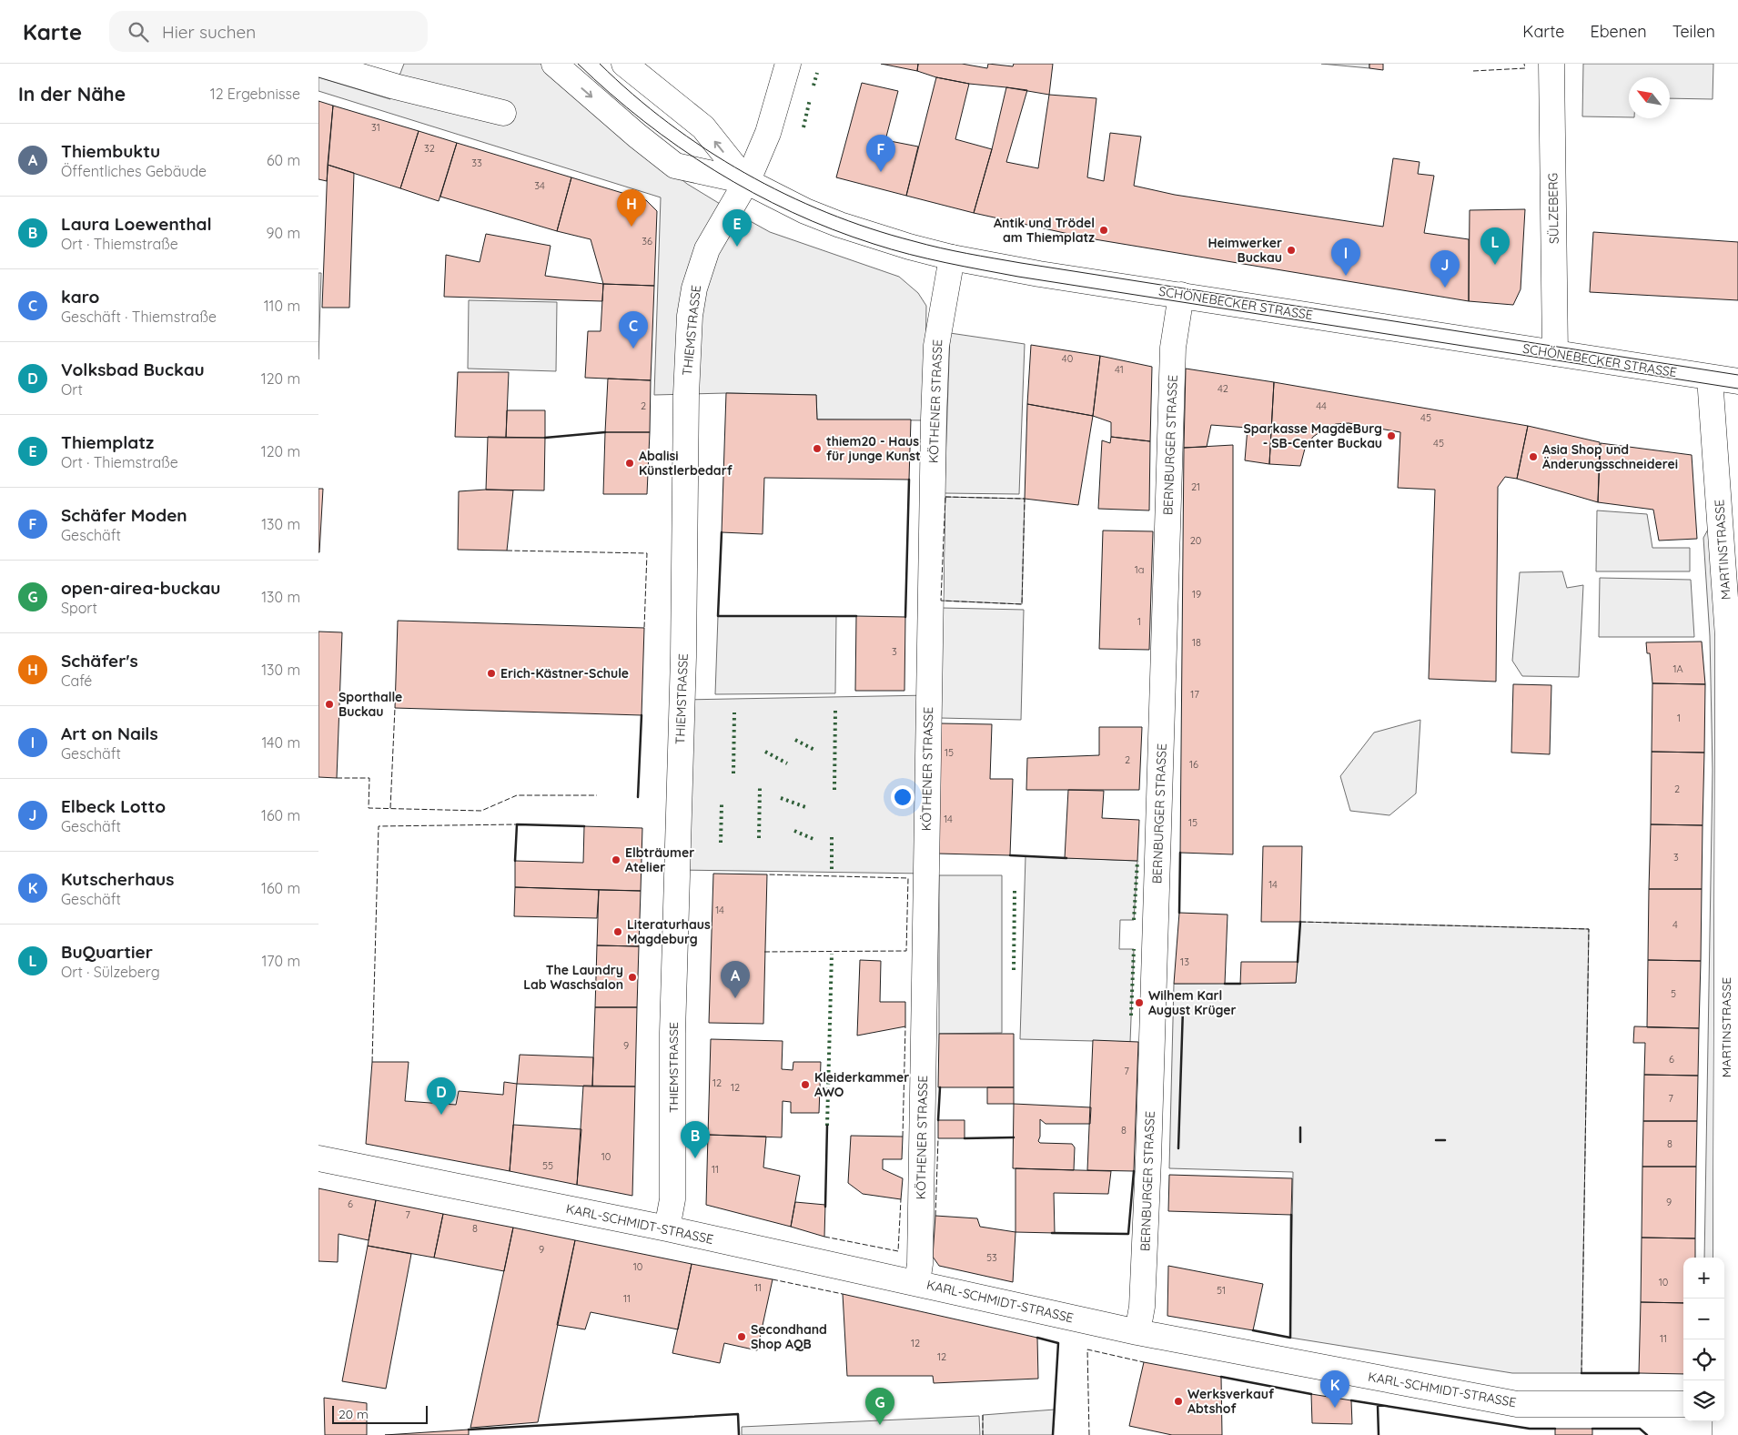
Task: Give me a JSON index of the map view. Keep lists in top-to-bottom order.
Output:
{
  "streets": {
    "street": [
      "SÜLZEBERG",
      "SCHÖNEBECKER STRASSE",
      "THIEMSTRASSE",
      "KÖTHENER STRASSE",
      "BERNBURGER STRASSE",
      "MARTINSTRASSE",
      "KARL-SCHMIDT-STRASSE"
    ]
  },
  "crossings": [
    ["SÜLZEBERG", "SCHÖNEBECKER STRASSE"],
    ["SCHÖNEBECKER STRASSE", "THIEMSTRASSE"],
    ["SCHÖNEBECKER STRASSE", "KÖTHENER STRASSE"],
    ["SCHÖNEBECKER STRASSE", "BERNBURGER STRASSE"],
    ["SCHÖNEBECKER STRASSE", "MARTINSTRASSE"],
    ["THIEMSTRASSE", "KARL-SCHMIDT-STRASSE"],
    ["KÖTHENER STRASSE", "KARL-SCHMIDT-STRASSE"],
    ["BERNBURGER STRASSE", "KARL-SCHMIDT-STRASSE"]
  ],
  "places": [
    "Antik und Trödel am Thiemplatz",
    "Heimwerker Buckau",
    "Sparkasse MagdeBurg - SB-Center Buckau",
    "thiem20 - Haus für junge Kunst",
    "Asia Shop und Änderungsschneiderei",
    "Abalisi Künstlerbedarf",
    "Erich-Kästner-Schule",
    "Sporthalle Buckau",
    "Elbträumer Atelier",
    "Literaturhaus Magdeburg",
    "The Laundry Lab Waschsalon",
    "Wilhem Karl August Krüger",
    "Kleiderkammer AWO",
    "Secondhand Shop AQB",
    "Werksverkauf Abtshof"
  ],
  "house_numbers": [
    "31",
    "32",
    "33",
    "34",
    "36",
    "40",
    "41",
    "42",
    "2",
    "44",
    "45",
    "45",
    "21",
    "20",
    "1a",
    "19",
    "1",
    "18",
    "3",
    "1A",
    "17",
    "1",
    "15",
    "2",
    "16",
    "2",
    "14",
    "15",
    "3",
    "14",
    "14",
    "4",
    "13",
    "5",
    "9",
    "6",
    "7",
    "12",
    "12",
    "7",
    "8",
    "8",
    "10",
    "55",
    "11",
    "9",
    "6",
    "7",
    "8",
    "9",
    "53",
    "10",
    "10",
    "11",
    "51",
    "11",
    "11",
    "12",
    "12"
  ],
  "scale_bar": "20 m",
  "north": "top left",
  "page": {
    "header": "Karte",
    "search": "Hier suchen",
    "nav": ["Karte", "Ebenen", "Teilen"],
    "heading": ["In der Nähe", "12 Ergebnisse"],
    "list": [
      {
        "mark": "A",
        "name": "Thiembuktu",
        "note": "Öffentliches Gebäude",
        "value": "60 m"
      },
      {
        "mark": "B",
        "name": "Laura Loewenthal",
        "note": "Ort · Thiemstraße",
        "value": "90 m"
      },
      {
        "mark": "C",
        "name": "karo",
        "note": "Geschäft · Thiemstraße",
        "value": "110 m"
      },
      {
        "mark": "D",
        "name": "Volksbad Buckau",
        "note": "Ort",
        "value": "120 m"
      },
      {
        "mark": "E",
        "name": "Thiemplatz",
        "note": "Ort · Thiemstraße",
        "value": "120 m"
      },
      {
        "mark": "F",
        "name": "Schäfer Moden",
        "note": "Geschäft",
        "value": "130 m"
      },
      {
        "mark": "G",
        "name": "open-airea-buckau",
        "note": "Sport",
        "value": "130 m"
      },
      {
        "mark": "H",
        "name": "Schäfer's",
        "note": "Café",
        "value": "130 m"
      },
      {
        "mark": "I",
        "name": "Art on Nails",
        "note": "Geschäft",
        "value": "140 m"
      },
      {
        "mark": "J",
        "name": "Elbeck Lotto",
        "note": "Geschäft",
        "value": "160 m"
      },
      {
        "mark": "K",
        "name": "Kutscherhaus",
        "note": "Geschäft",
        "value": "160 m"
      },
      {
        "mark": "L",
        "name": "BuQuartier",
        "note": "Ort · Sülzeberg",
        "value": "170 m"
      }
    ],
    "pins": [
      "F",
      "H",
      "E",
      "L",
      "I",
      "J",
      "C",
      "A",
      "D",
      "B",
      "K",
      "G"
    ],
    "map_buttons": ["+", "−"],
    "scale": "20 m"
  }
}
